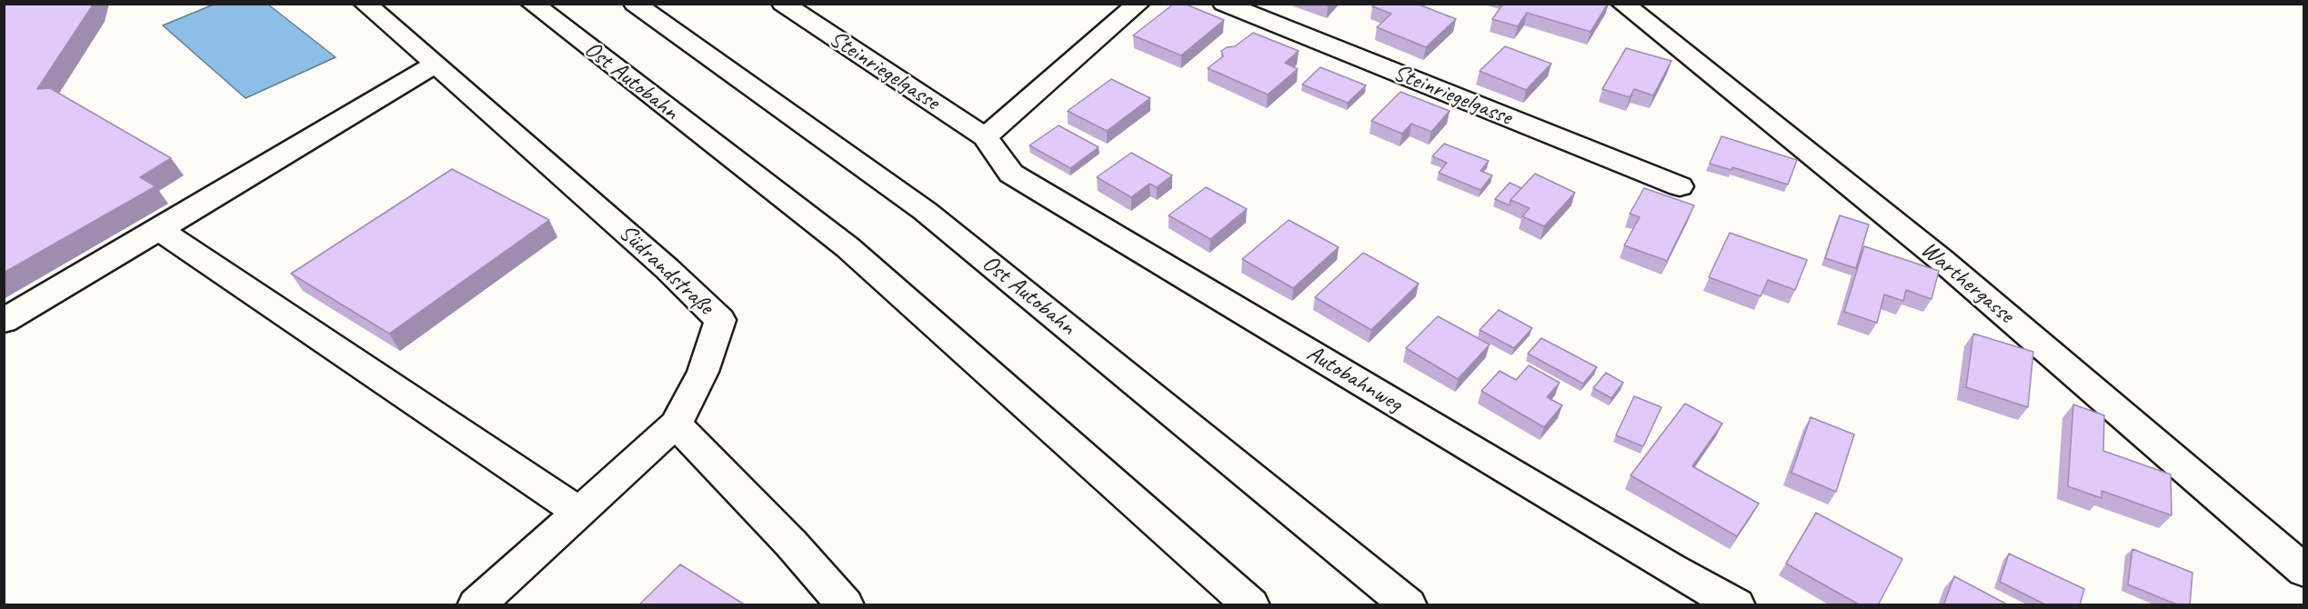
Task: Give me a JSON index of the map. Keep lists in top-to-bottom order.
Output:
{
  "streets": {
    "main road": [
      "Steinriegelgasse",
      "Ost Autobahn",
      "Südrandstraße",
      "Warthergasse",
      "Autobahnweg"
    ]
  },
  "crossings": [
    ["Steinriegelgasse", "Autobahnweg"]
  ]
}
